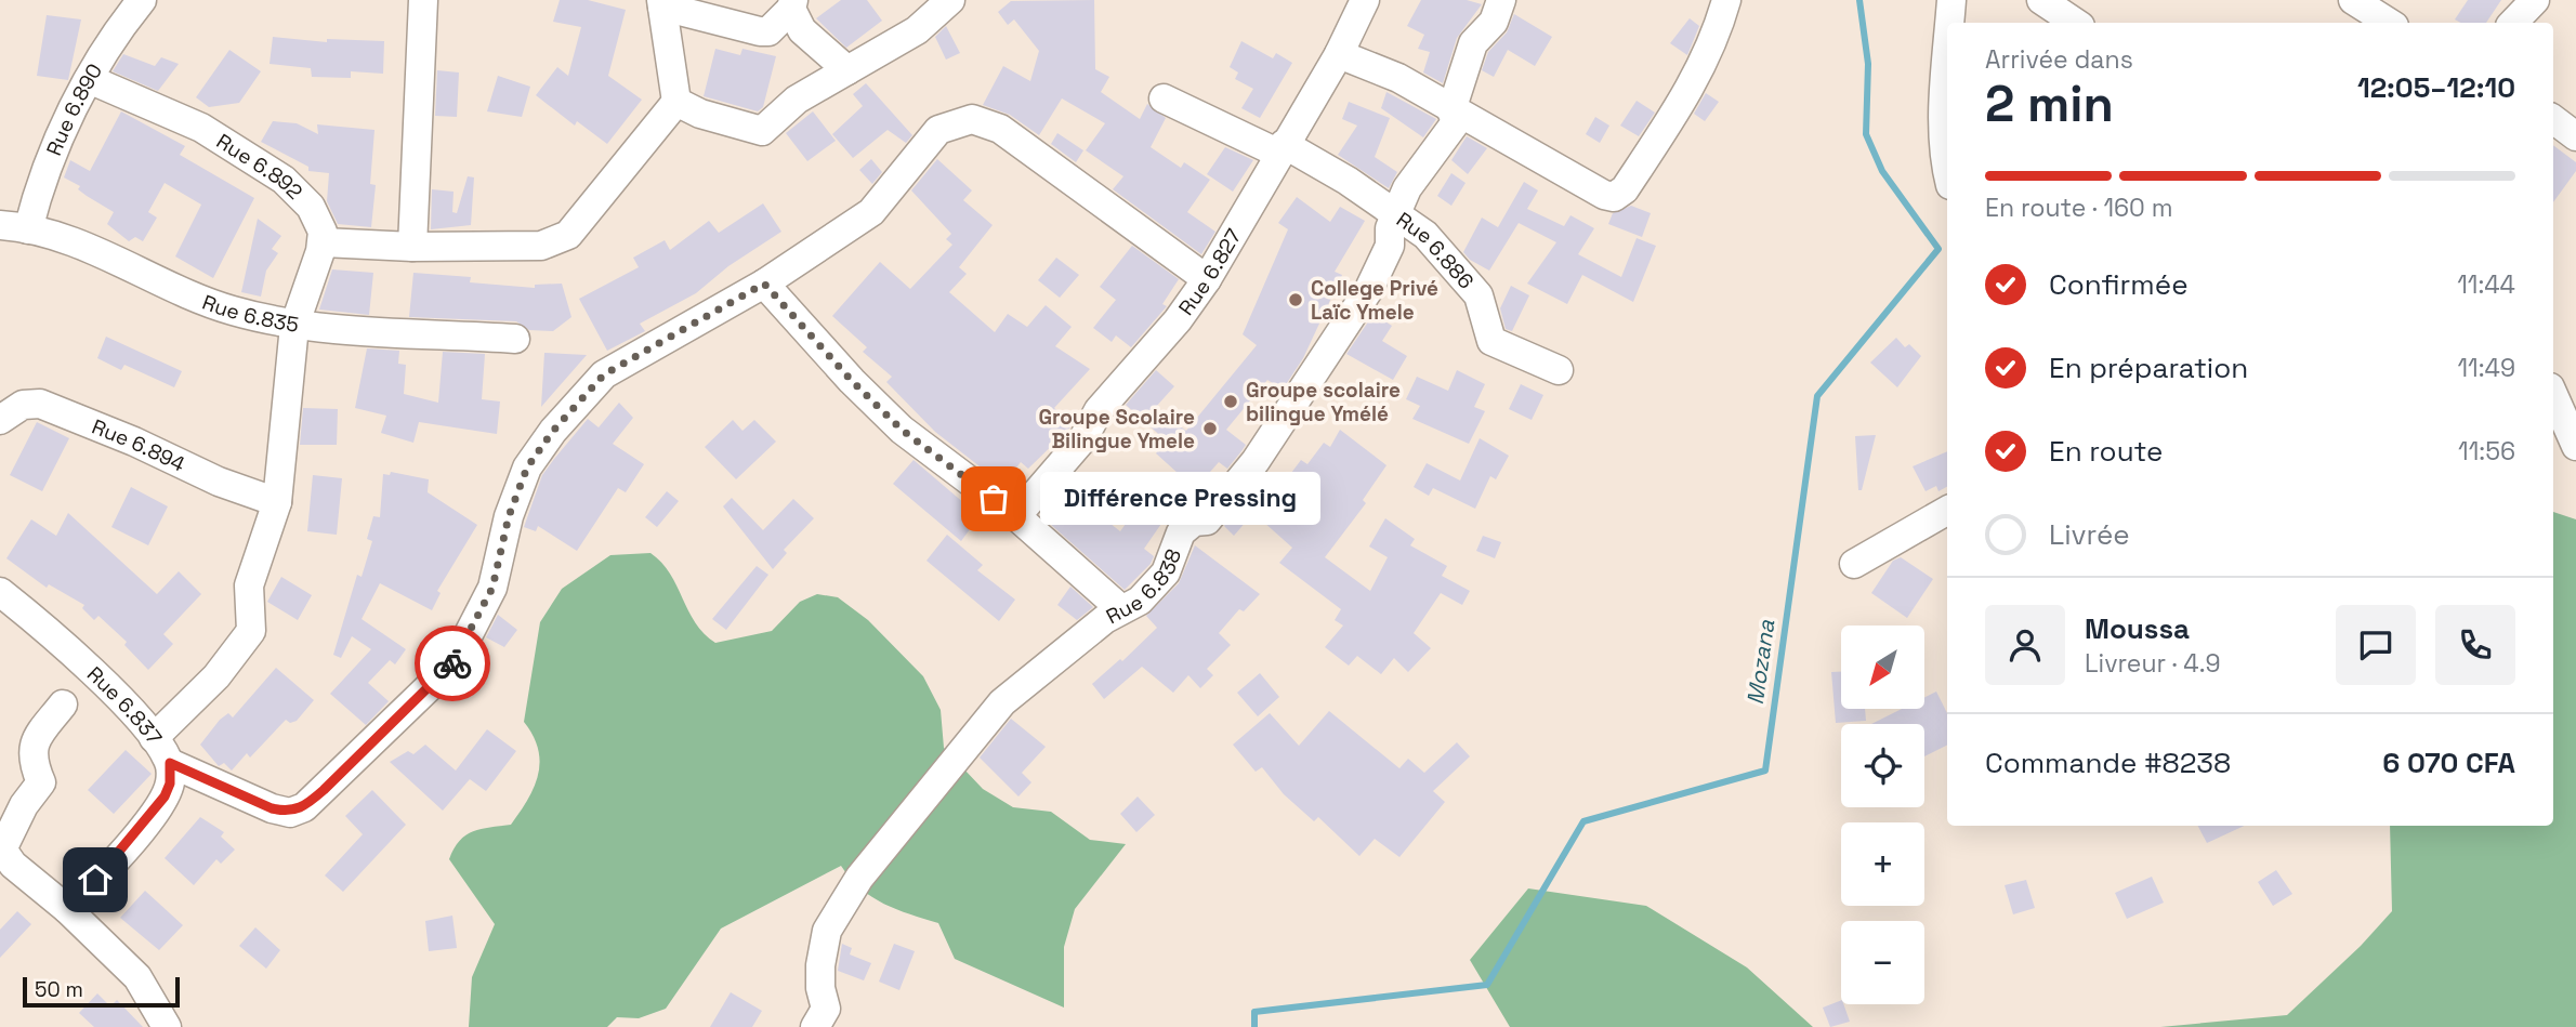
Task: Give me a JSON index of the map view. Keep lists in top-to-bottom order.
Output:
{
  "streets": {
    "street": [
      "Rue 6.890",
      "Rue 6.892",
      "Rue 6.886",
      "Rue 6.827",
      "Rue 6.835",
      "Rue 6.894",
      "Rue 6.838",
      "Rue 6.837"
    ]
  },
  "crossings": [
    ["Rue 6.890", "Rue 6.892"],
    ["Rue 6.890", "Rue 6.835"],
    ["Rue 6.886", "Rue 6.827"],
    ["Rue 6.886", "Rue 6.838"]
  ],
  "water": ["Mozana"],
  "places": [
    "College Privé Laïc Ymele",
    "Groupe scolaire bilingue Ymélé",
    "Groupe Scolaire Bilingue Ymele",
    "Différence Pressing"
  ],
  "scale_bar": "50 m",
  "north": "bottom left",
  "page": {
    "heading": ["2 min", "Arrivée dans", "12:05–12:10"],
    "panel": [
      "Moussa",
      "Livreur · 4.9",
      "Commande #8238",
      "6 070 CFA"
    ],
    "bar": "En route · 160 m",
    "list": [
      ["Confirmée", "11:44"],
      ["En préparation", "11:49"],
      ["En route", "11:56"],
      "Livrée"
    ],
    "bubble": "Différence Pressing",
    "map_buttons": ["+", "−"],
    "scale": "50 m"
  }
}
